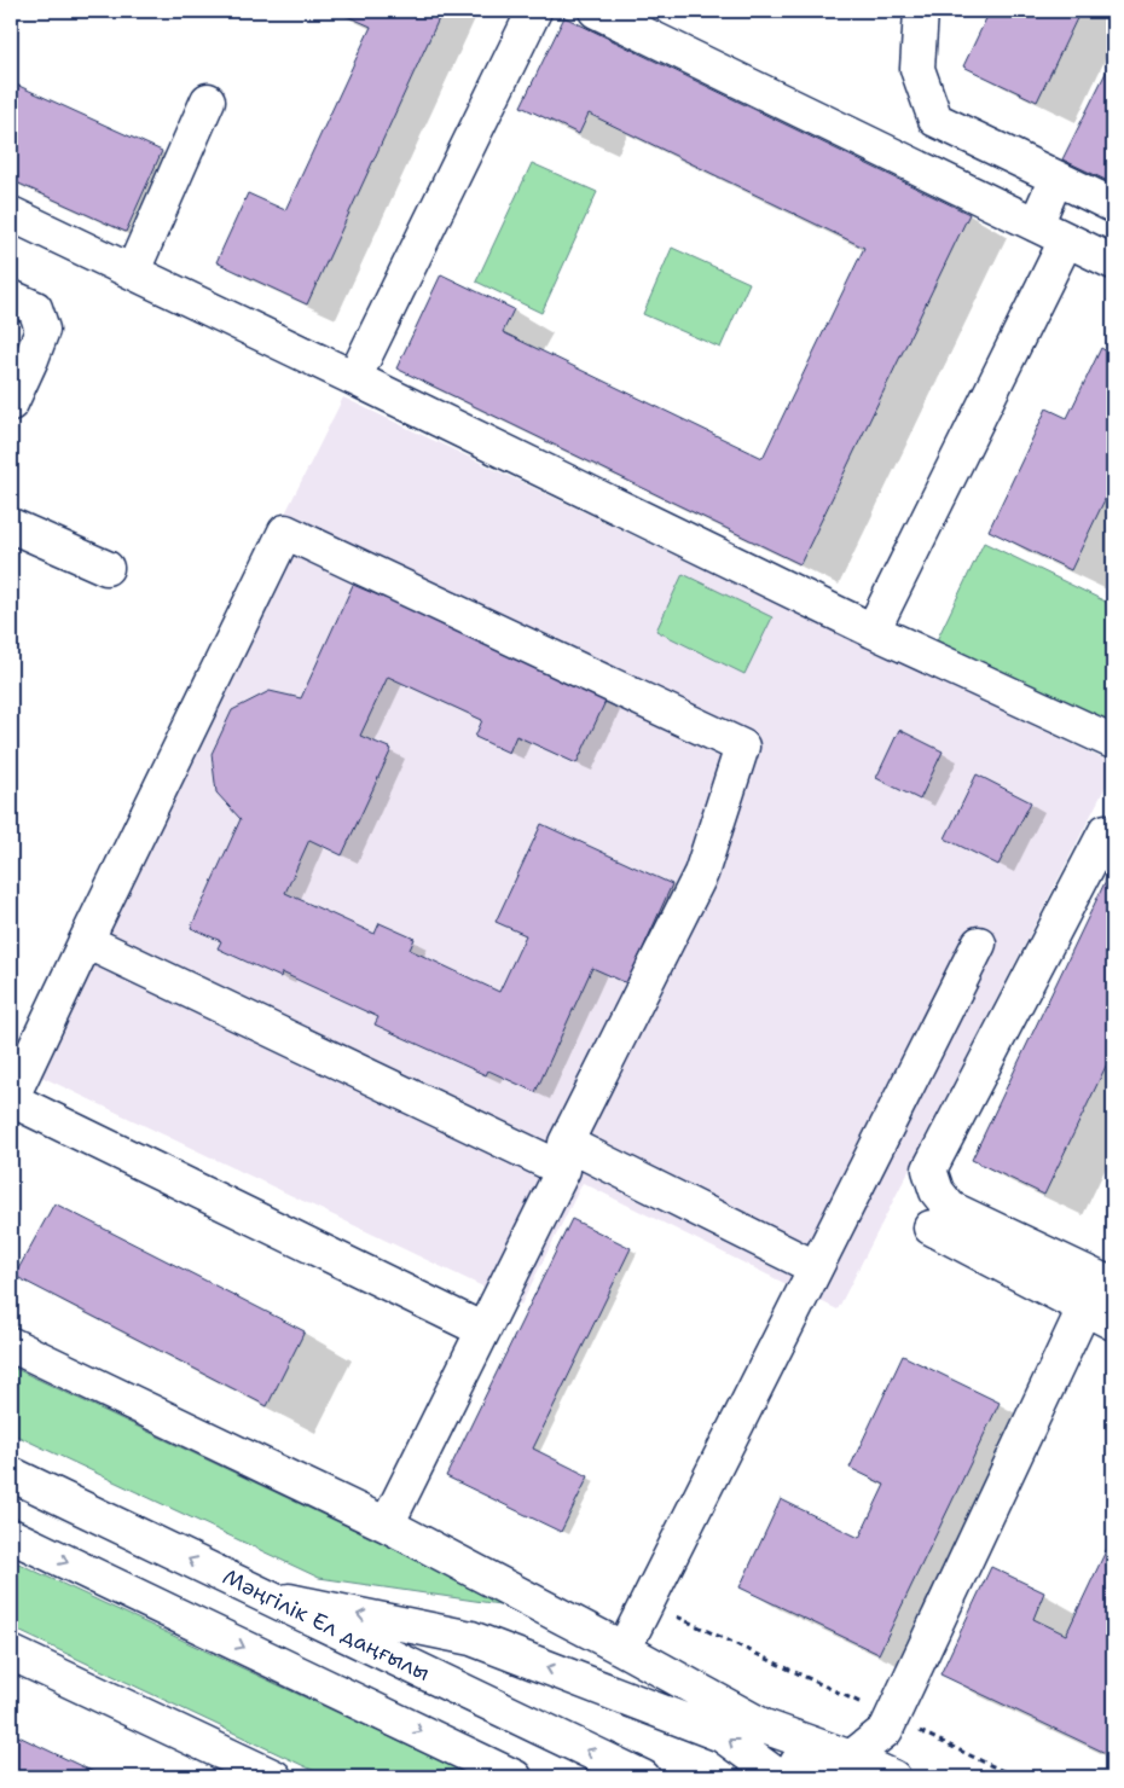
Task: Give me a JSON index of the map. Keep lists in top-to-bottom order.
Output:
{
  "streets": {
    "main road": ["Мәңгілік Ел даңғылы"]
  }
}
